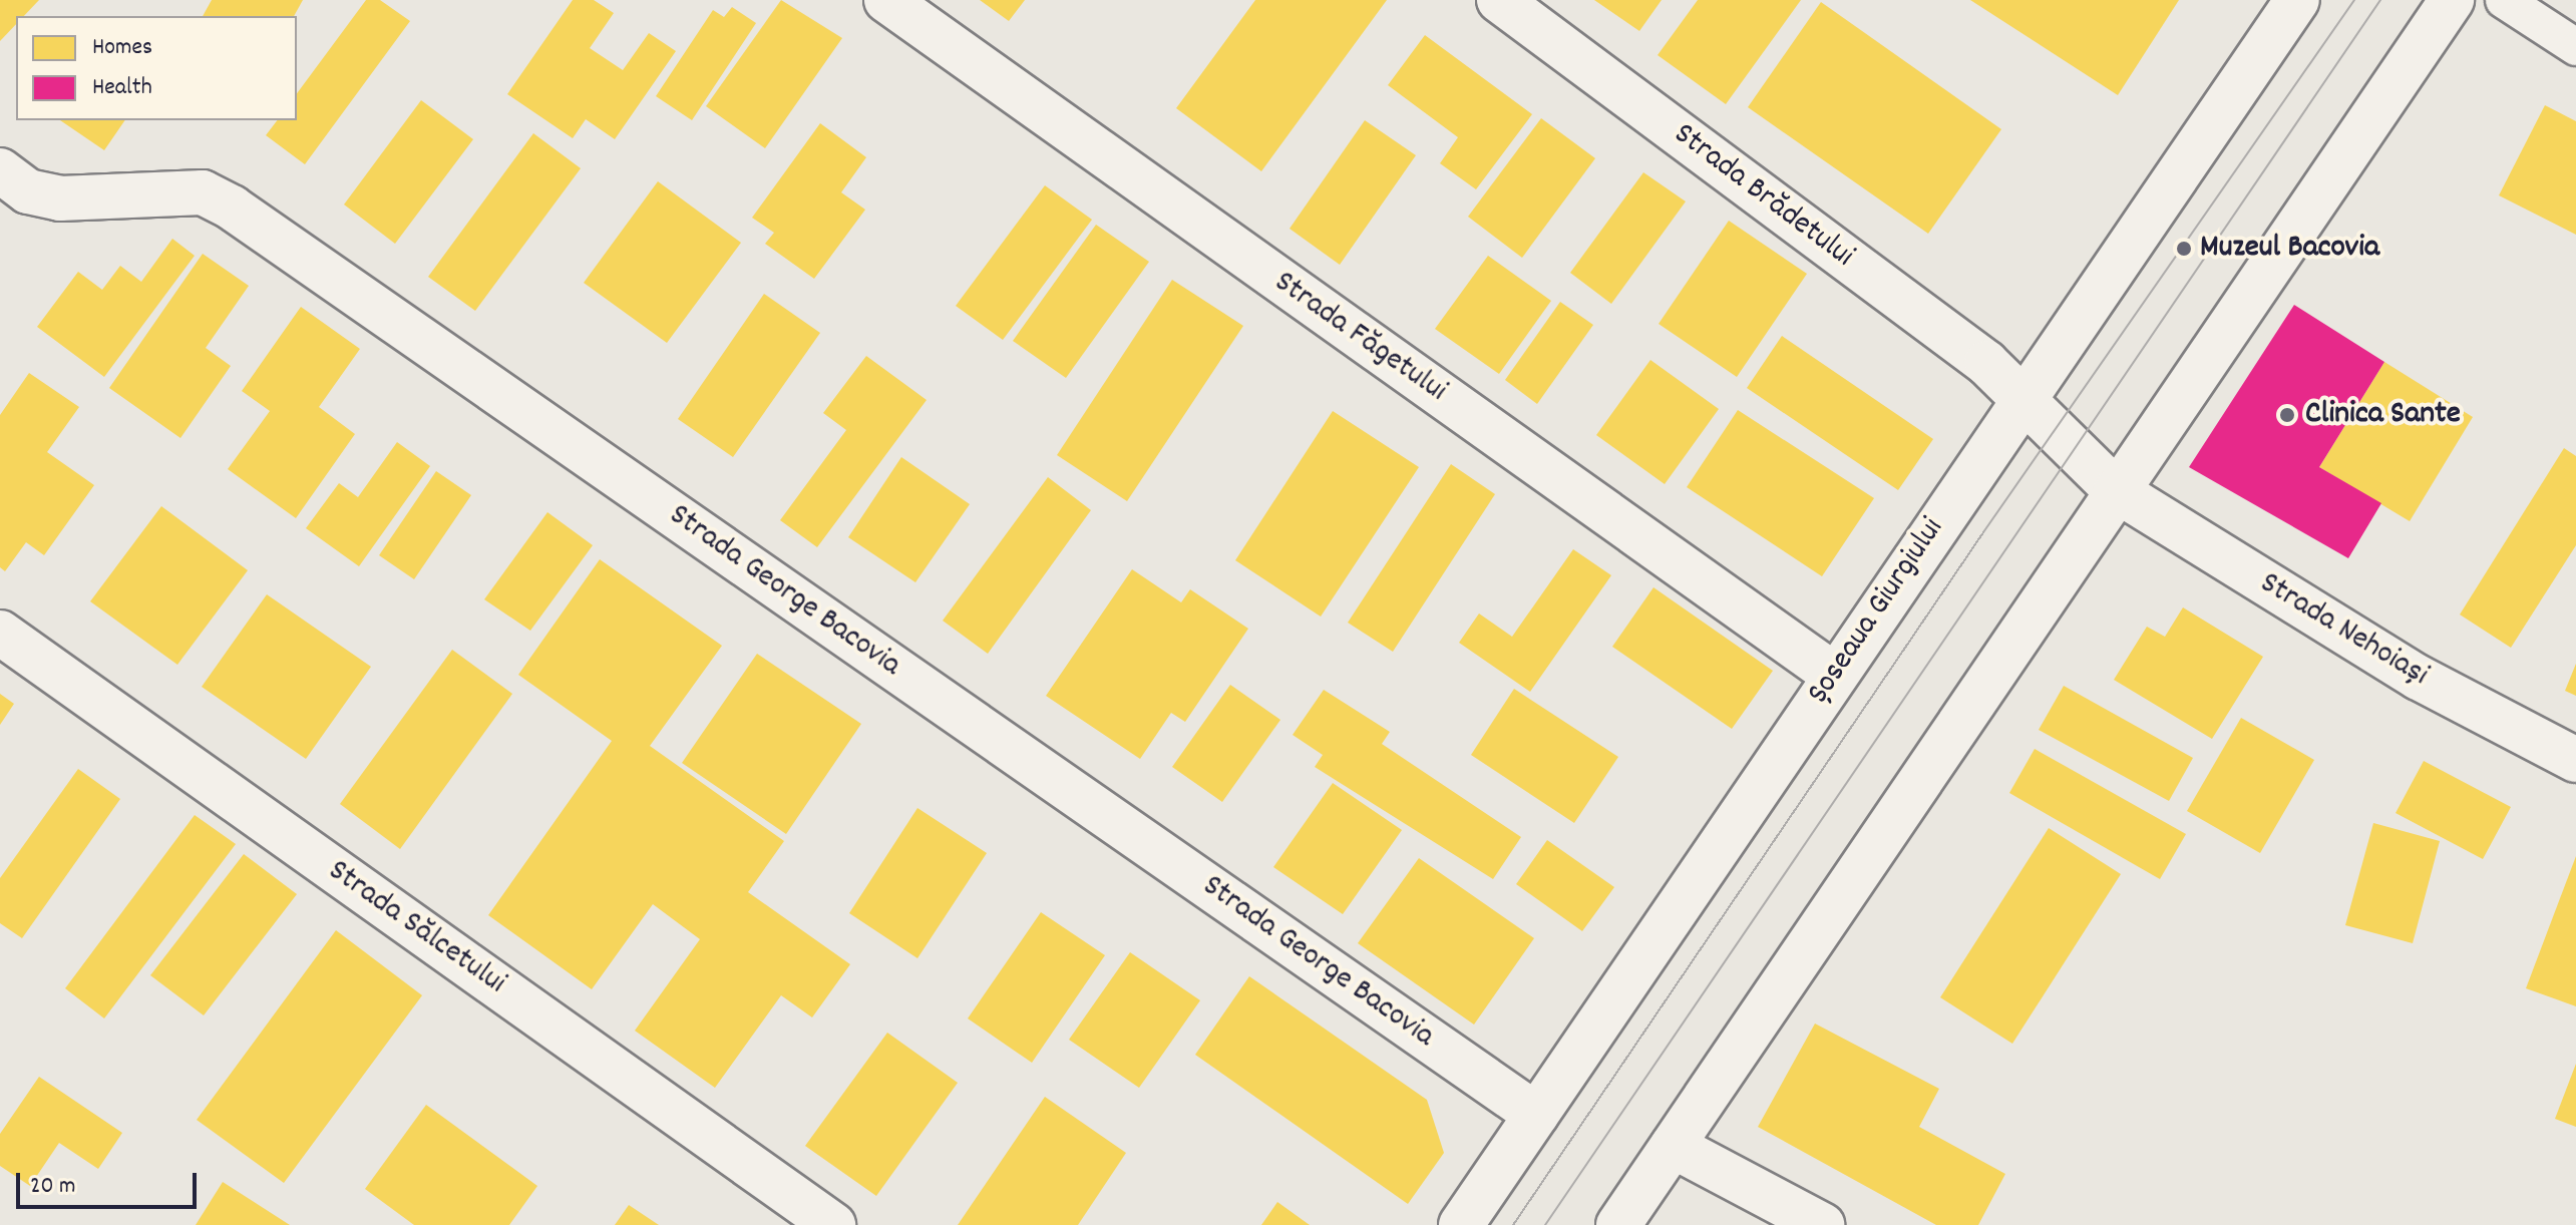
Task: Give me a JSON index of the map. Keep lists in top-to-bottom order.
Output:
{
  "streets": {
    "street": [
      "Strada Brădetului",
      "Strada Făgetului",
      "Strada George Bacovia",
      "Șoseaua Giurgiului",
      "Strada Nehoiași",
      "Strada Sălcetului"
    ]
  },
  "crossings": [
    ["Strada Brădetului", "Șoseaua Giurgiului"],
    ["Strada Brădetului", "Strada Nehoiași"],
    ["Strada Făgetului", "Șoseaua Giurgiului"],
    ["Strada George Bacovia", "Șoseaua Giurgiului"]
  ],
  "places": ["Muzeul Bacovia", "Clinica Sante"],
  "legend": ["Homes", "Health"],
  "scale_bar": "20 m"
}
